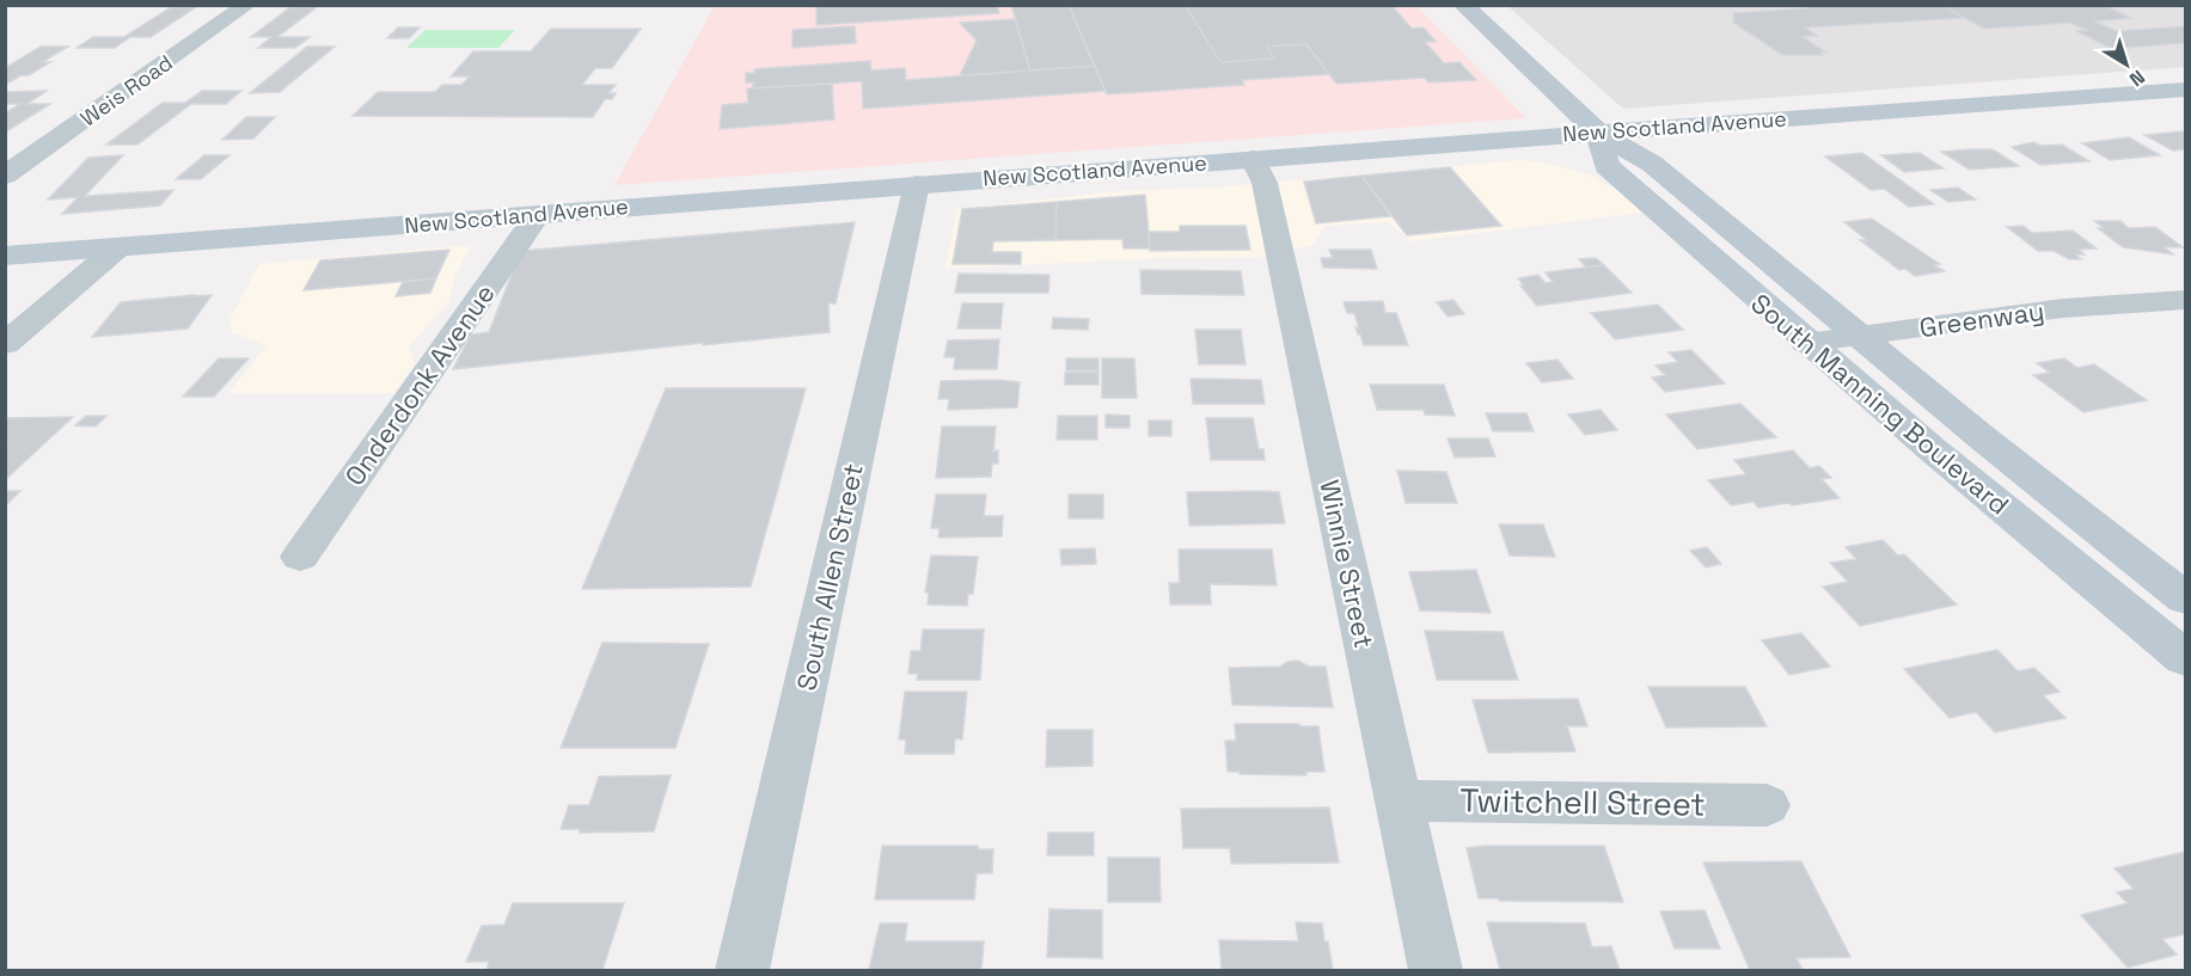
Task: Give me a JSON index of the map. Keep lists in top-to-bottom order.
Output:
{
  "streets": {
    "street": [
      "Weis Road",
      "New Scotland Avenue",
      "Greenway",
      "Onderdonk Avenue",
      "South Manning Boulevard",
      "Winnie Street",
      "South Allen Street",
      "Twitchell Street"
    ]
  },
  "crossings": [
    ["New Scotland Avenue", "Onderdonk Avenue"],
    ["New Scotland Avenue", "South Manning Boulevard"],
    ["New Scotland Avenue", "Winnie Street"],
    ["New Scotland Avenue", "South Allen Street"],
    ["Greenway", "South Manning Boulevard"],
    ["Winnie Street", "Twitchell Street"]
  ],
  "north": "bottom right"
}
